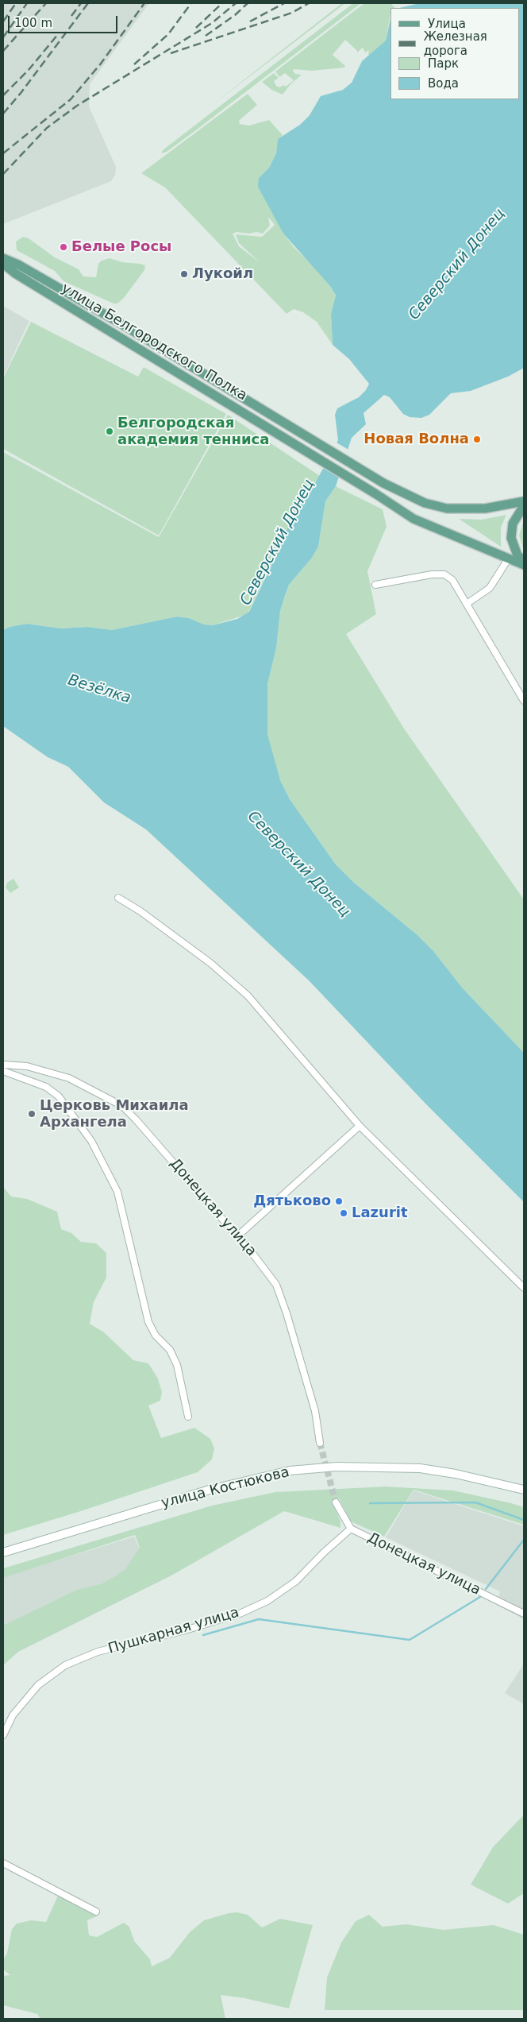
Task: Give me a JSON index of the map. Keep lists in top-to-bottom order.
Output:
{
  "streets": {
    "main road": ["улица Белгородского Полка", "улица Костюкова"],
    "street": ["Донецкая улица", "Пушкарная улица"]
  },
  "crossings": [
    ["Донецкая улица", "Пушкарная улица"]
  ],
  "water": ["Северский Донец", "Везёлка"],
  "places": [
    "Белые Росы",
    "Лукойл",
    "Белгородская академия тенниса",
    "Новая Волна",
    "Церковь Михаила Архангела",
    "Дятьково",
    "Lazurit"
  ],
  "legend": [
    "Улица",
    "Железная дорога",
    "Парк",
    "Вода"
  ],
  "scale_bar": "100 m"
}
